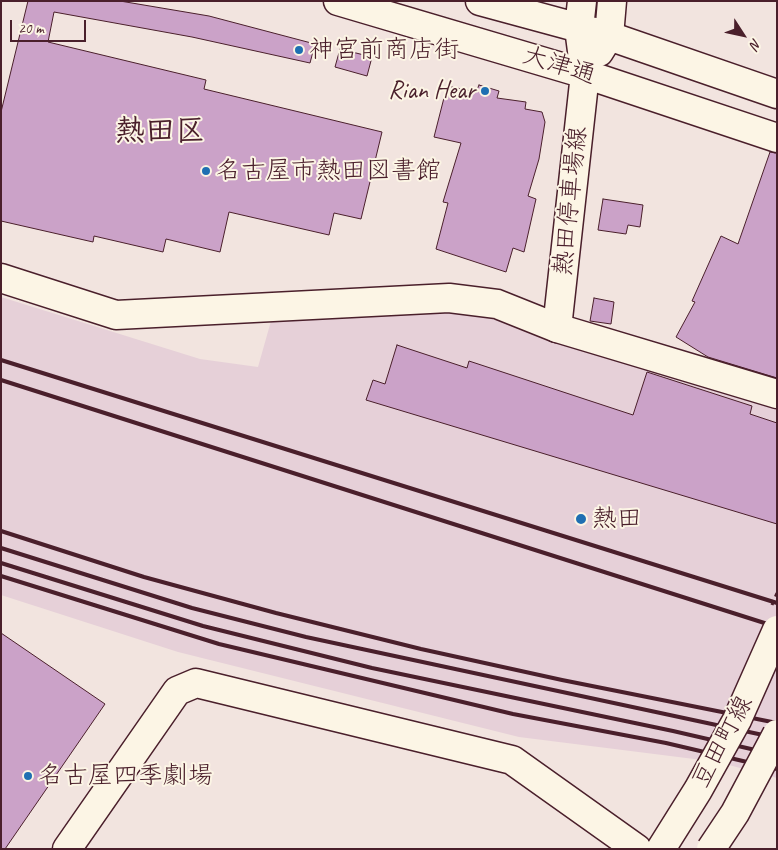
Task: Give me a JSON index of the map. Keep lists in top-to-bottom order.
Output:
{
  "streets": {
    "street": ["大津通", "熱田停車場線", "豆田町線"]
  },
  "crossings": [
    ["大津通", "熱田停車場線"]
  ],
  "districts": ["熱田区"],
  "places": [
    "神宮前商店街",
    "Rian Hear",
    "名古屋市熱田図書館",
    "熱田",
    "名古屋四季劇場"
  ],
  "scale_bar": "20 m",
  "north": "bottom right"
}
